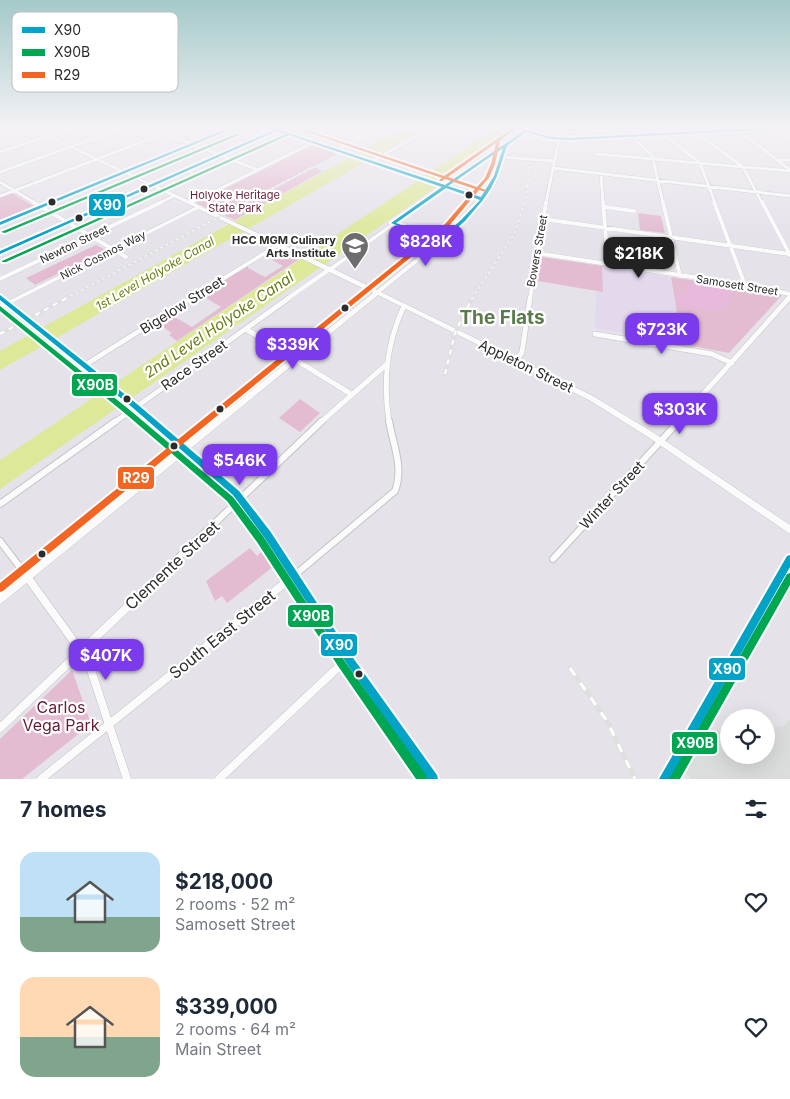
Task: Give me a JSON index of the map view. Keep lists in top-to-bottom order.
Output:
{
  "streets": {
    "street": [
      "Newton Street",
      "Bowers Street",
      "Nick Cosmos Way",
      "Samosett Street",
      "Bigelow Street",
      "Race Street",
      "Appleton Street",
      "Winter Street",
      "Clemente Street",
      "South East Street"
    ]
  },
  "crossings": [
    ["Newton Street", "Appleton Street"],
    ["Bowers Street", "Samosett Street"],
    ["Bowers Street", "Appleton Street"],
    ["Nick Cosmos Way", "Appleton Street"],
    ["Samosett Street", "Winter Street"],
    ["Bigelow Street", "Appleton Street"],
    ["Race Street", "Appleton Street"],
    ["Appleton Street", "Winter Street"],
    ["Clemente Street", "South East Street"]
  ],
  "districts": ["The Flats"],
  "water": ["1st Level Holyoke Canal", "2nd Level Holyoke Canal"],
  "parks": ["Holyoke Heritage State Park", "Carlos Vega Park"],
  "places": {
    "school or university": ["HCC MGM Culinary Arts Institute"]
  },
  "lines": ["transit line X90", "transit line X90B", "transit line R29"],
  "legend": ["X90", "X90B", "R29"],
  "page": {
    "price": [
      "$828K",
      "$218K",
      "$723K",
      "$339K",
      "$303K",
      "$546K",
      "$407K"
    ],
    "heading": "7 homes",
    "list": [
      {
        "name": "$218,000",
        "note": "2 rooms · 52 m² · Samosett Street"
      },
      {
        "name": "$339,000",
        "note": "2 rooms · 64 m² · Main Street"
      }
    ]
  }
}
